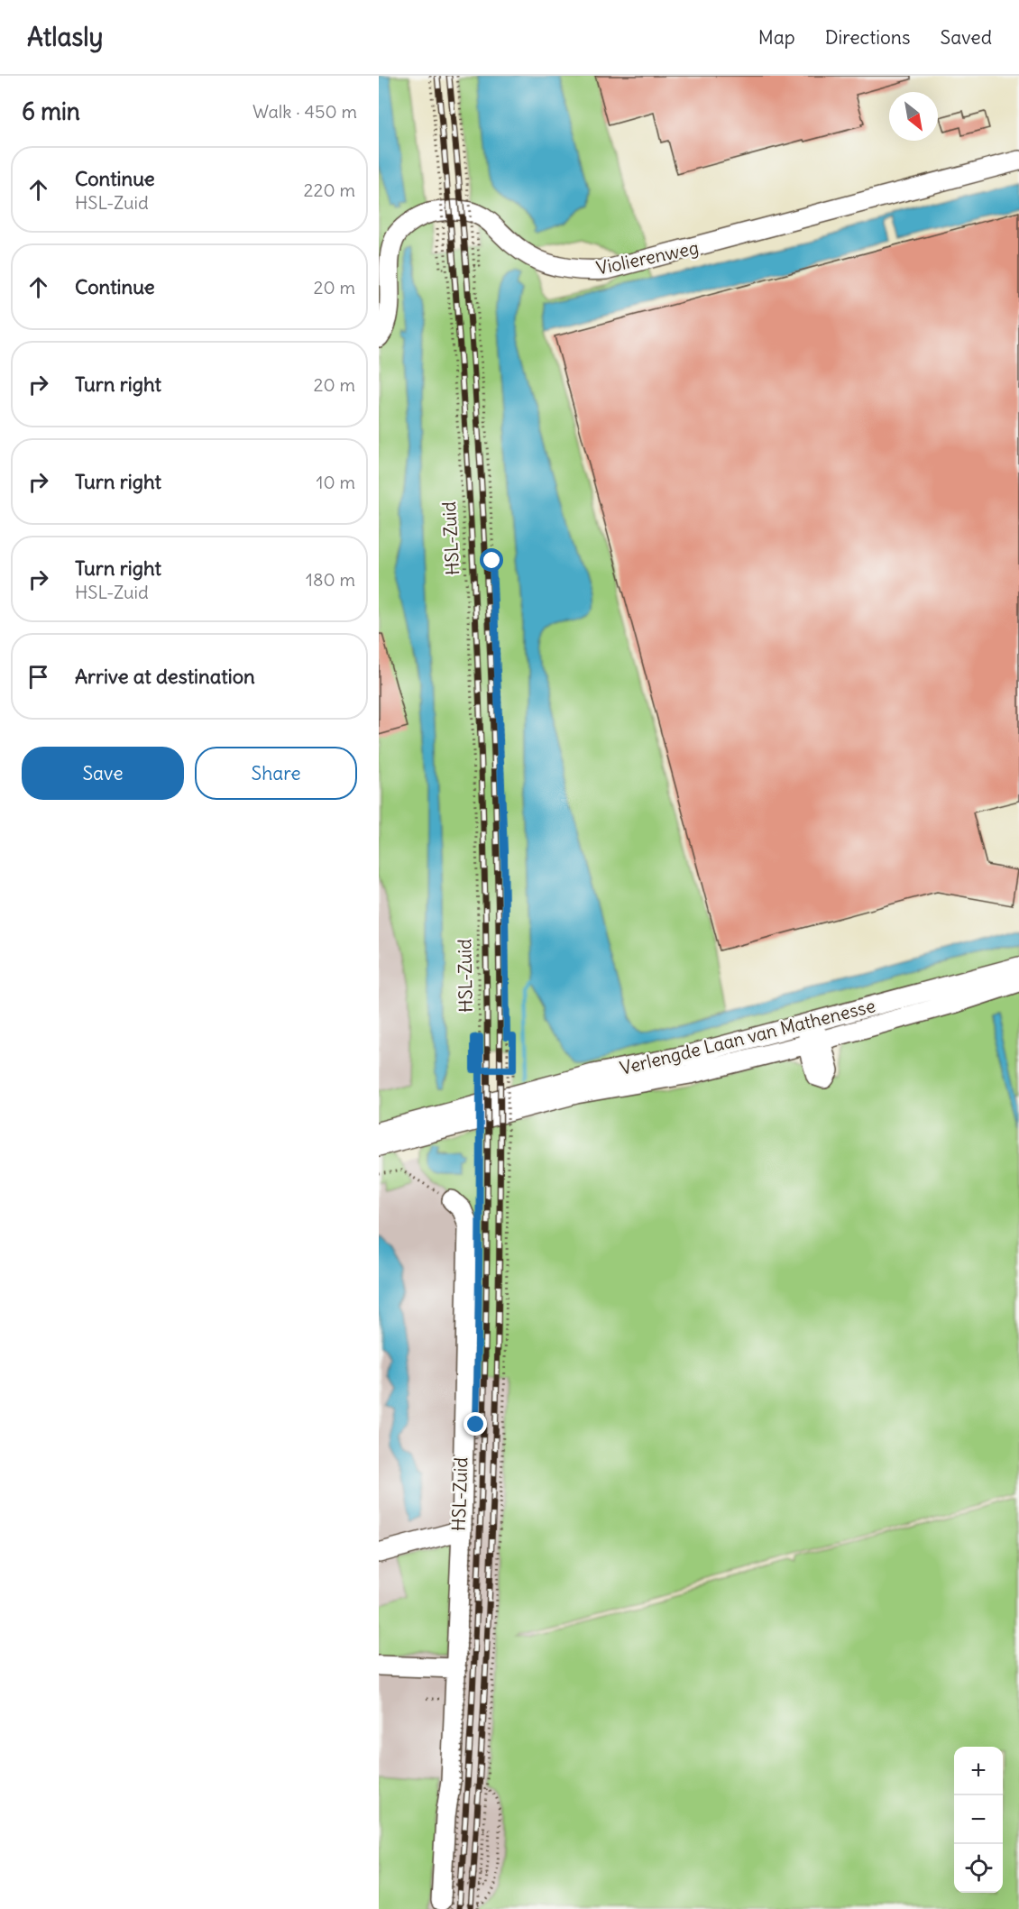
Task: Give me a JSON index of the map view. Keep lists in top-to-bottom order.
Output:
{
  "streets": {
    "street": ["Violierenweg", "Verlengde Laan van Mathenesse"],
    "path": ["HSL-Zuid"]
  },
  "north": "bottom right",
  "page": {
    "header": "Atlasly",
    "nav": ["Map", "Directions", "Saved"],
    "heading": ["6 min", "Walk · 450 m"],
    "list": [
      ["Continue", "HSL-Zuid", "220 m"],
      ["Continue", "20 m"],
      ["Turn right", "20 m"],
      ["Turn right", "10 m"],
      ["Turn right", "HSL-Zuid", "180 m"],
      "Arrive at destination"
    ],
    "buttons": ["Save", "Share"],
    "map_buttons": ["+", "−"]
  }
}
